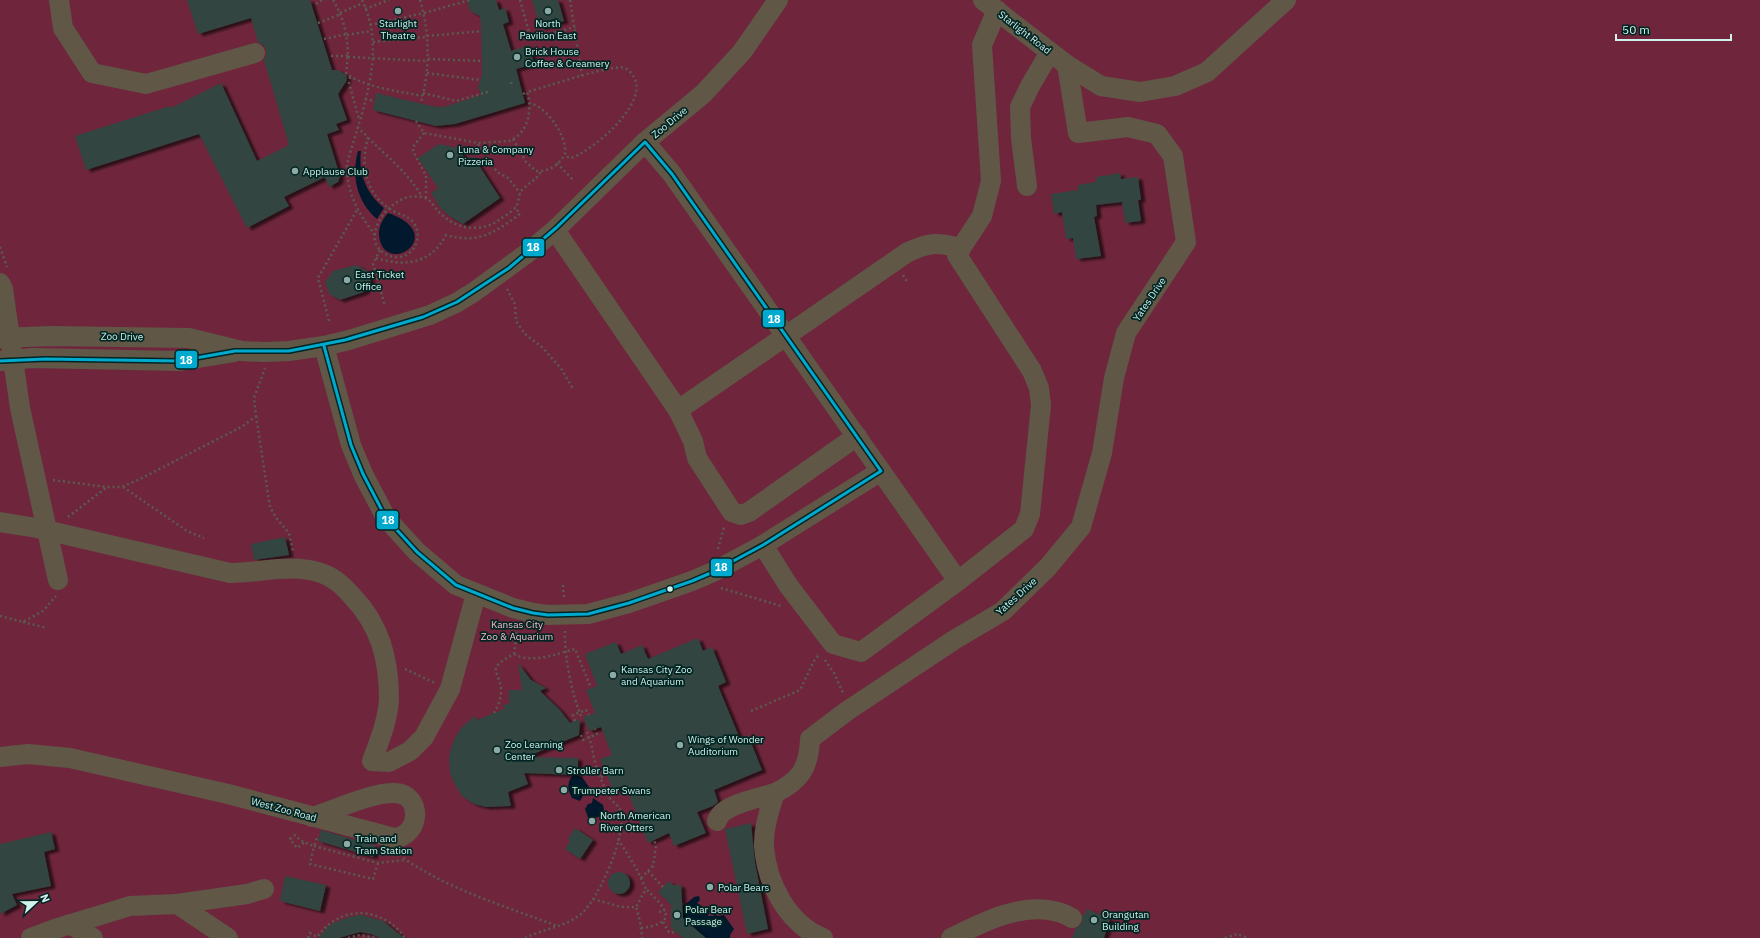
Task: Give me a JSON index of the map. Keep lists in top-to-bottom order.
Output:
{
  "streets": {
    "street": [
      "Starlight Road",
      "Zoo Drive",
      "Yates Drive",
      "West Zoo Road"
    ]
  },
  "crossings": [
    ["Starlight Road", "Yates Drive"]
  ],
  "parks": ["Kansas City Zoo & Aquarium"],
  "places": [
    "Starlight Theatre",
    "North Pavilion East",
    "Brick House Coffee & Creamery",
    "Luna & Company Pizzeria",
    "Applause Club",
    "East Ticket Office",
    "Kansas City Zoo and Aquarium",
    "Wings of Wonder Auditorium",
    "Zoo Learning Center",
    "Stroller Barn",
    "Trumpeter Swans",
    "North American River Otters",
    "Train and Tram Station",
    "Polar Bears",
    "Polar Bear Passage",
    "Orangutan Building"
  ],
  "lines": ["transit line 18"],
  "scale_bar": "50 m",
  "north": "right"
}
